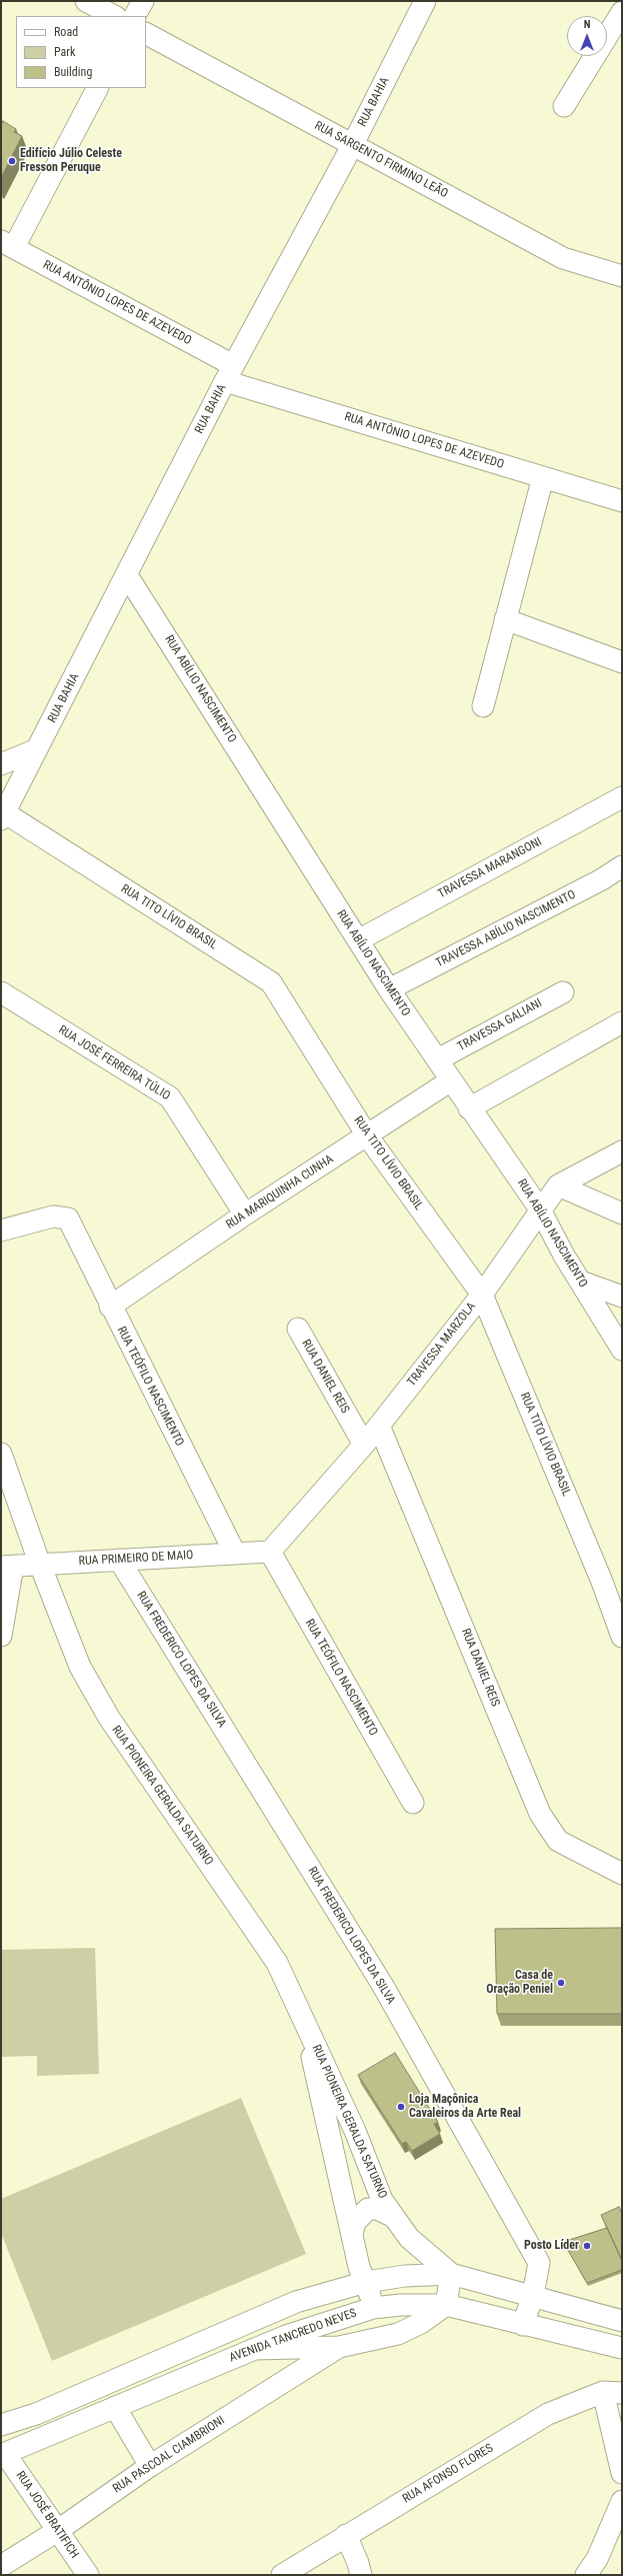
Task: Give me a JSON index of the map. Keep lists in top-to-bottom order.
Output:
{
  "streets": {
    "street": [
      "RUA BAHIA",
      "RUA SARGENTO FIRMINO LEÃO",
      "RUA ANTÔNIO LOPES DE AZEVEDO",
      "RUA ABÍLIO NASCIMENTO",
      "TRAVESSA MARANGONI",
      "RUA TITO LÍVIO BRASIL",
      "TRAVESSA ABÍLIO NASCIMENTO",
      "TRAVESSA GALIANI",
      "RUA JOSÉ FERREIRA TÚLIO",
      "RUA MARIQUINHA CUNHA",
      "TRAVESSA MARZOLA",
      "RUA DANIEL REIS",
      "RUA TEÓFILO NASCIMENTO",
      "RUA PRIMEIRO DE MAIO",
      "RUA FREDERICO LOPES DA SILVA",
      "RUA PIONEIRA GERALDA SATURNO",
      "AVENIDA TANCREDO NEVES",
      "RUA PASCOAL CIAMBRIONI",
      "RUA AFONSO FLORES",
      "RUA JOSÉ BRATIFICH"
    ]
  },
  "crossings": [
    ["RUA BAHIA", "RUA SARGENTO FIRMINO LEÃO"],
    ["RUA BAHIA", "RUA ANTÔNIO LOPES DE AZEVEDO"],
    ["RUA BAHIA", "RUA ABÍLIO NASCIMENTO"],
    ["RUA BAHIA", "RUA TITO LÍVIO BRASIL"],
    ["RUA ABÍLIO NASCIMENTO", "TRAVESSA MARANGONI"],
    ["RUA ABÍLIO NASCIMENTO", "TRAVESSA ABÍLIO NASCIMENTO"],
    ["RUA ABÍLIO NASCIMENTO", "TRAVESSA GALIANI"],
    ["RUA ABÍLIO NASCIMENTO", "RUA MARIQUINHA CUNHA"],
    ["RUA ABÍLIO NASCIMENTO", "TRAVESSA MARZOLA"],
    ["RUA TITO LÍVIO BRASIL", "RUA MARIQUINHA CUNHA"],
    ["RUA TITO LÍVIO BRASIL", "TRAVESSA MARZOLA"],
    ["RUA JOSÉ FERREIRA TÚLIO", "RUA MARIQUINHA CUNHA"],
    ["RUA MARIQUINHA CUNHA", "RUA TEÓFILO NASCIMENTO"],
    ["TRAVESSA MARZOLA", "RUA DANIEL REIS"],
    ["TRAVESSA MARZOLA", "RUA TEÓFILO NASCIMENTO"],
    ["TRAVESSA MARZOLA", "RUA PRIMEIRO DE MAIO"],
    ["RUA TEÓFILO NASCIMENTO", "RUA PRIMEIRO DE MAIO"],
    ["RUA PRIMEIRO DE MAIO", "RUA FREDERICO LOPES DA SILVA"],
    ["RUA PRIMEIRO DE MAIO", "RUA PIONEIRA GERALDA SATURNO"],
    ["RUA FREDERICO LOPES DA SILVA", "AVENIDA TANCREDO NEVES"],
    ["RUA PIONEIRA GERALDA SATURNO", "AVENIDA TANCREDO NEVES"],
    ["AVENIDA TANCREDO NEVES", "RUA JOSÉ BRATIFICH"],
    ["RUA PASCOAL CIAMBRIONI", "RUA JOSÉ BRATIFICH"]
  ],
  "places": [
    "Edifício Júlio Celeste Fresson Peruque",
    "Casa de Oração Peniel",
    "Loja Maçônica Cavaleiros da Arte Real",
    "Posto Líder"
  ],
  "legend": ["Road", "Park", "Building"],
  "north": "top"
}
